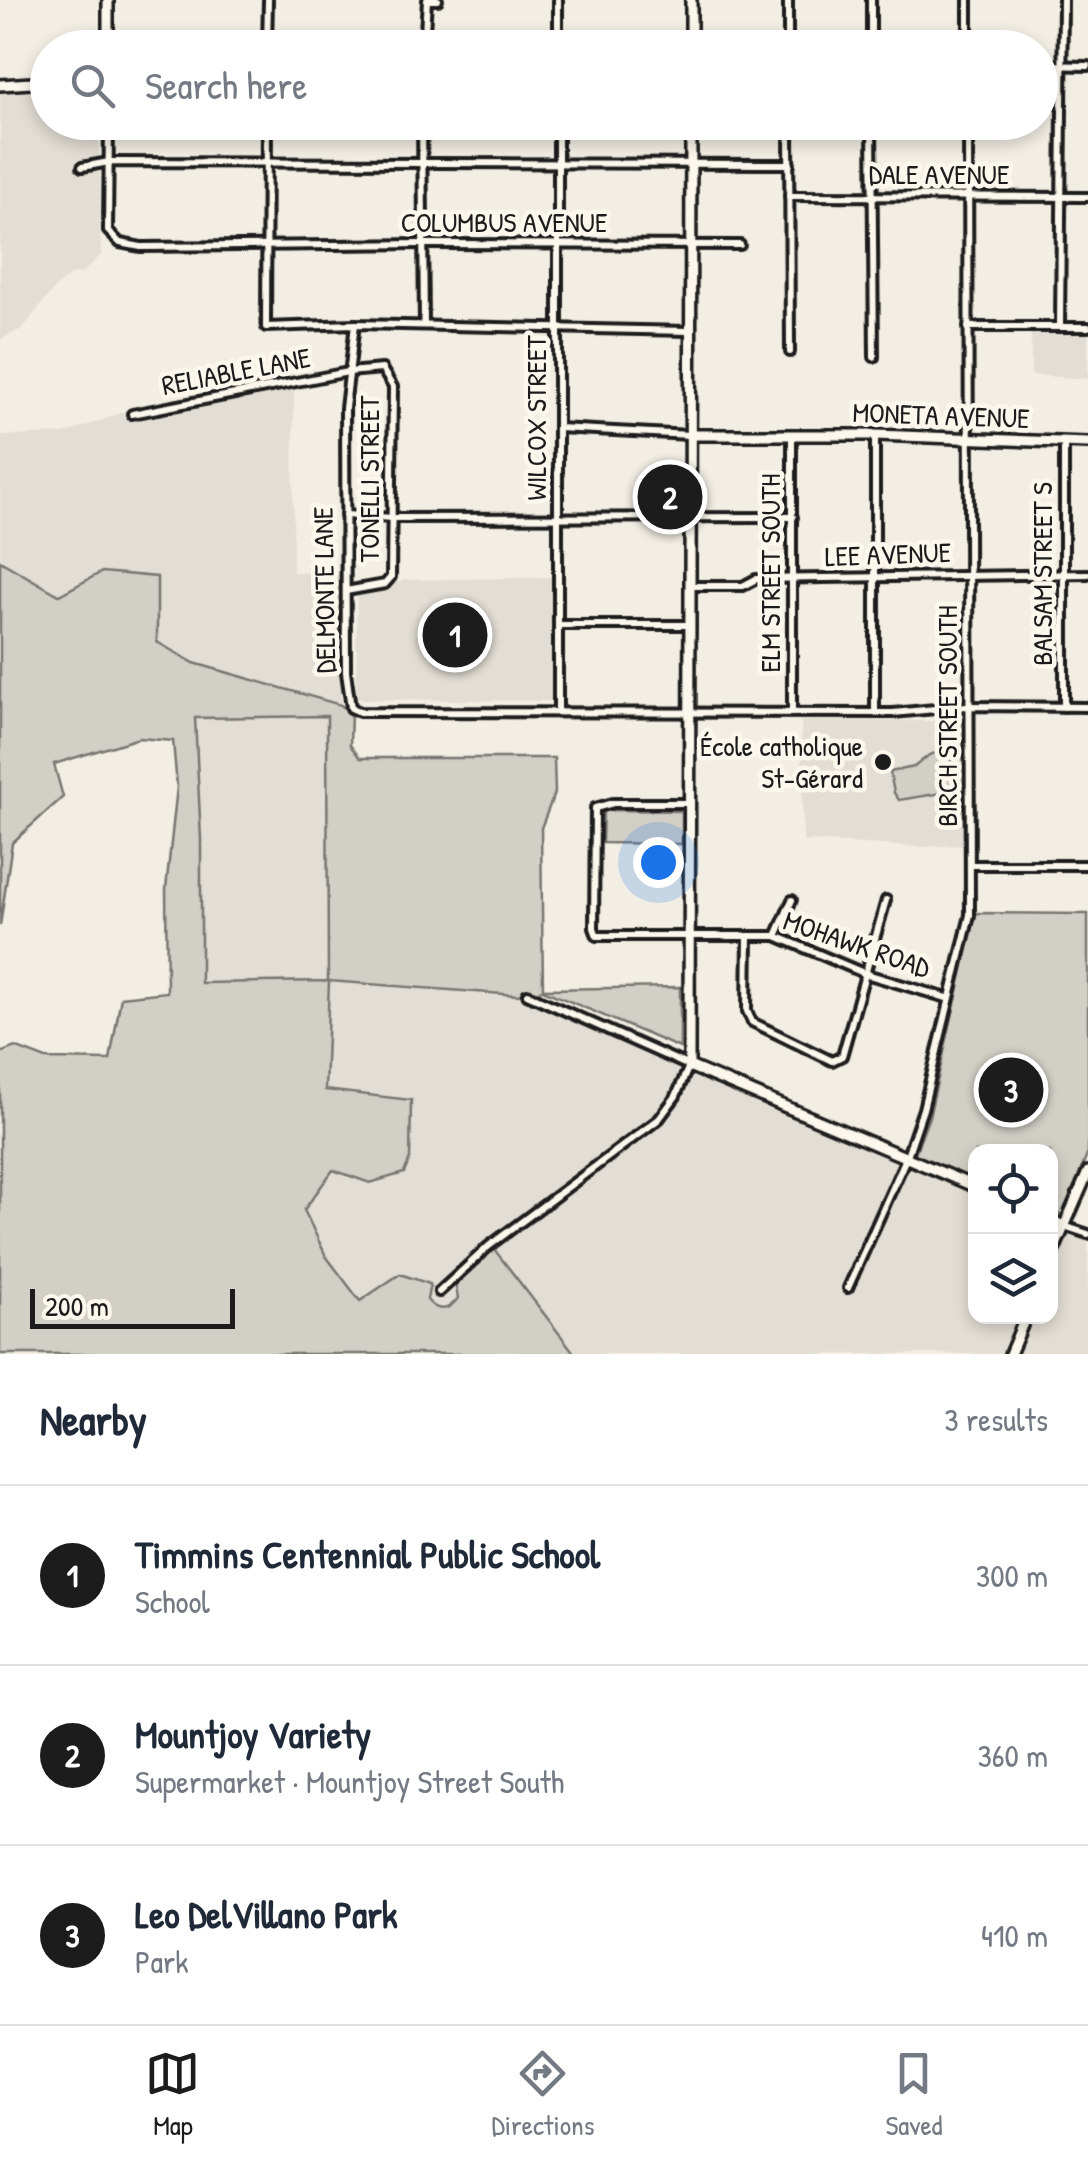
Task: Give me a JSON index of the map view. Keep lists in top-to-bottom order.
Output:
{
  "streets": {
    "street": [
      "DALE AVENUE",
      "COLUMBUS AVENUE",
      "RELIABLE LANE",
      "MONETA AVENUE",
      "WILCOX STREET",
      "TONELLI STREET",
      "LEE AVENUE",
      "ELM STREET SOUTH",
      "BALSAM STREET S",
      "DELMONTE LANE",
      "BIRCH STREET SOUTH",
      "MOHAWK ROAD"
    ]
  },
  "crossings": [
    ["DALE AVENUE", "BIRCH STREET SOUTH"],
    ["COLUMBUS AVENUE", "WILCOX STREET"],
    ["RELIABLE LANE", "TONELLI STREET"],
    ["RELIABLE LANE", "DELMONTE LANE"],
    ["MONETA AVENUE", "ELM STREET SOUTH"],
    ["MONETA AVENUE", "BALSAM STREET S"],
    ["MONETA AVENUE", "BIRCH STREET SOUTH"],
    ["WILCOX STREET", "DELMONTE LANE"],
    ["TONELLI STREET", "DELMONTE LANE"],
    ["LEE AVENUE", "ELM STREET SOUTH"],
    ["LEE AVENUE", "BALSAM STREET S"],
    ["LEE AVENUE", "BIRCH STREET SOUTH"],
    ["BIRCH STREET SOUTH", "MOHAWK ROAD"]
  ],
  "places": ["École catholique St-Gérard"],
  "scale_bar": "200 m",
  "page": {
    "search": "Search here",
    "pins": ["2", "1", "3"],
    "scale": "200 m",
    "heading": ["Nearby", "3 results"],
    "list": [
      {
        "mark": "1",
        "name": "Timmins Centennial Public School",
        "note": "School",
        "value": "300 m"
      },
      {
        "mark": "2",
        "name": "Mountjoy Variety",
        "note": "Supermarket · Mountjoy Street South",
        "value": "360 m"
      },
      {
        "mark": "3",
        "name": "Leo DelVillano Park",
        "note": "Park",
        "value": "410 m"
      }
    ],
    "nav": ["Map", "Directions", "Saved"]
  }
}
